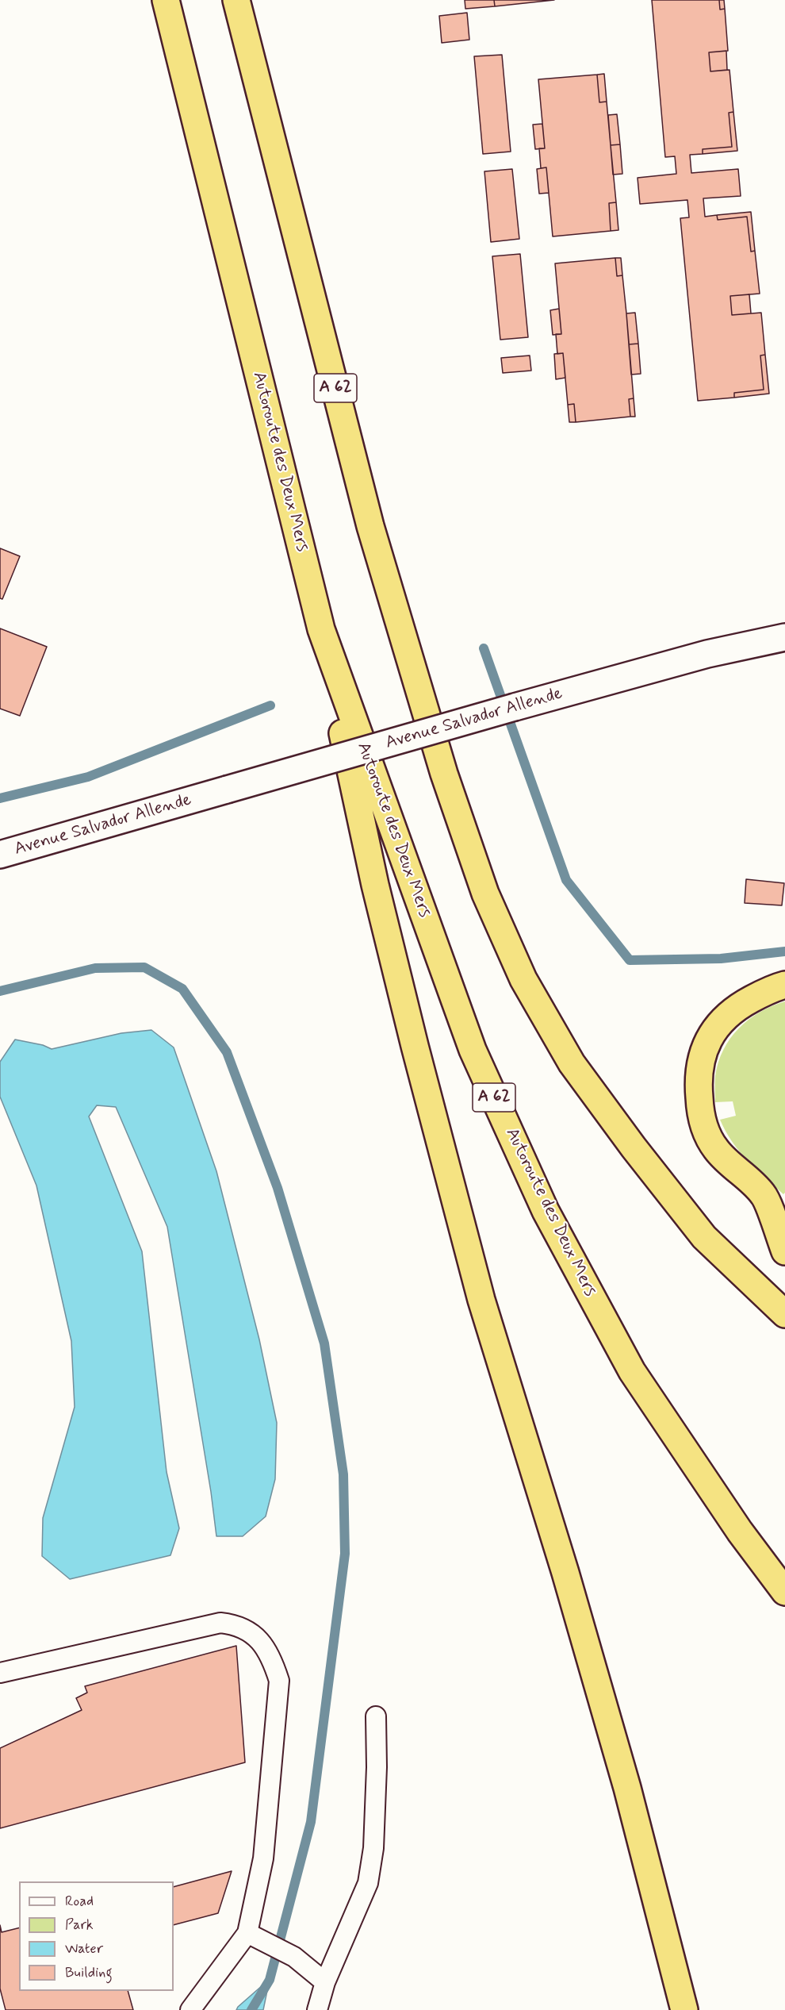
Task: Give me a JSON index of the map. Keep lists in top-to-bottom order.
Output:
{
  "streets": {
    "highway": ["A 62", "Autoroute des Deux Mers"],
    "street": ["Avenue Salvador Allende"]
  },
  "legend": [
    "Road",
    "Park",
    "Water",
    "Building"
  ]
}
